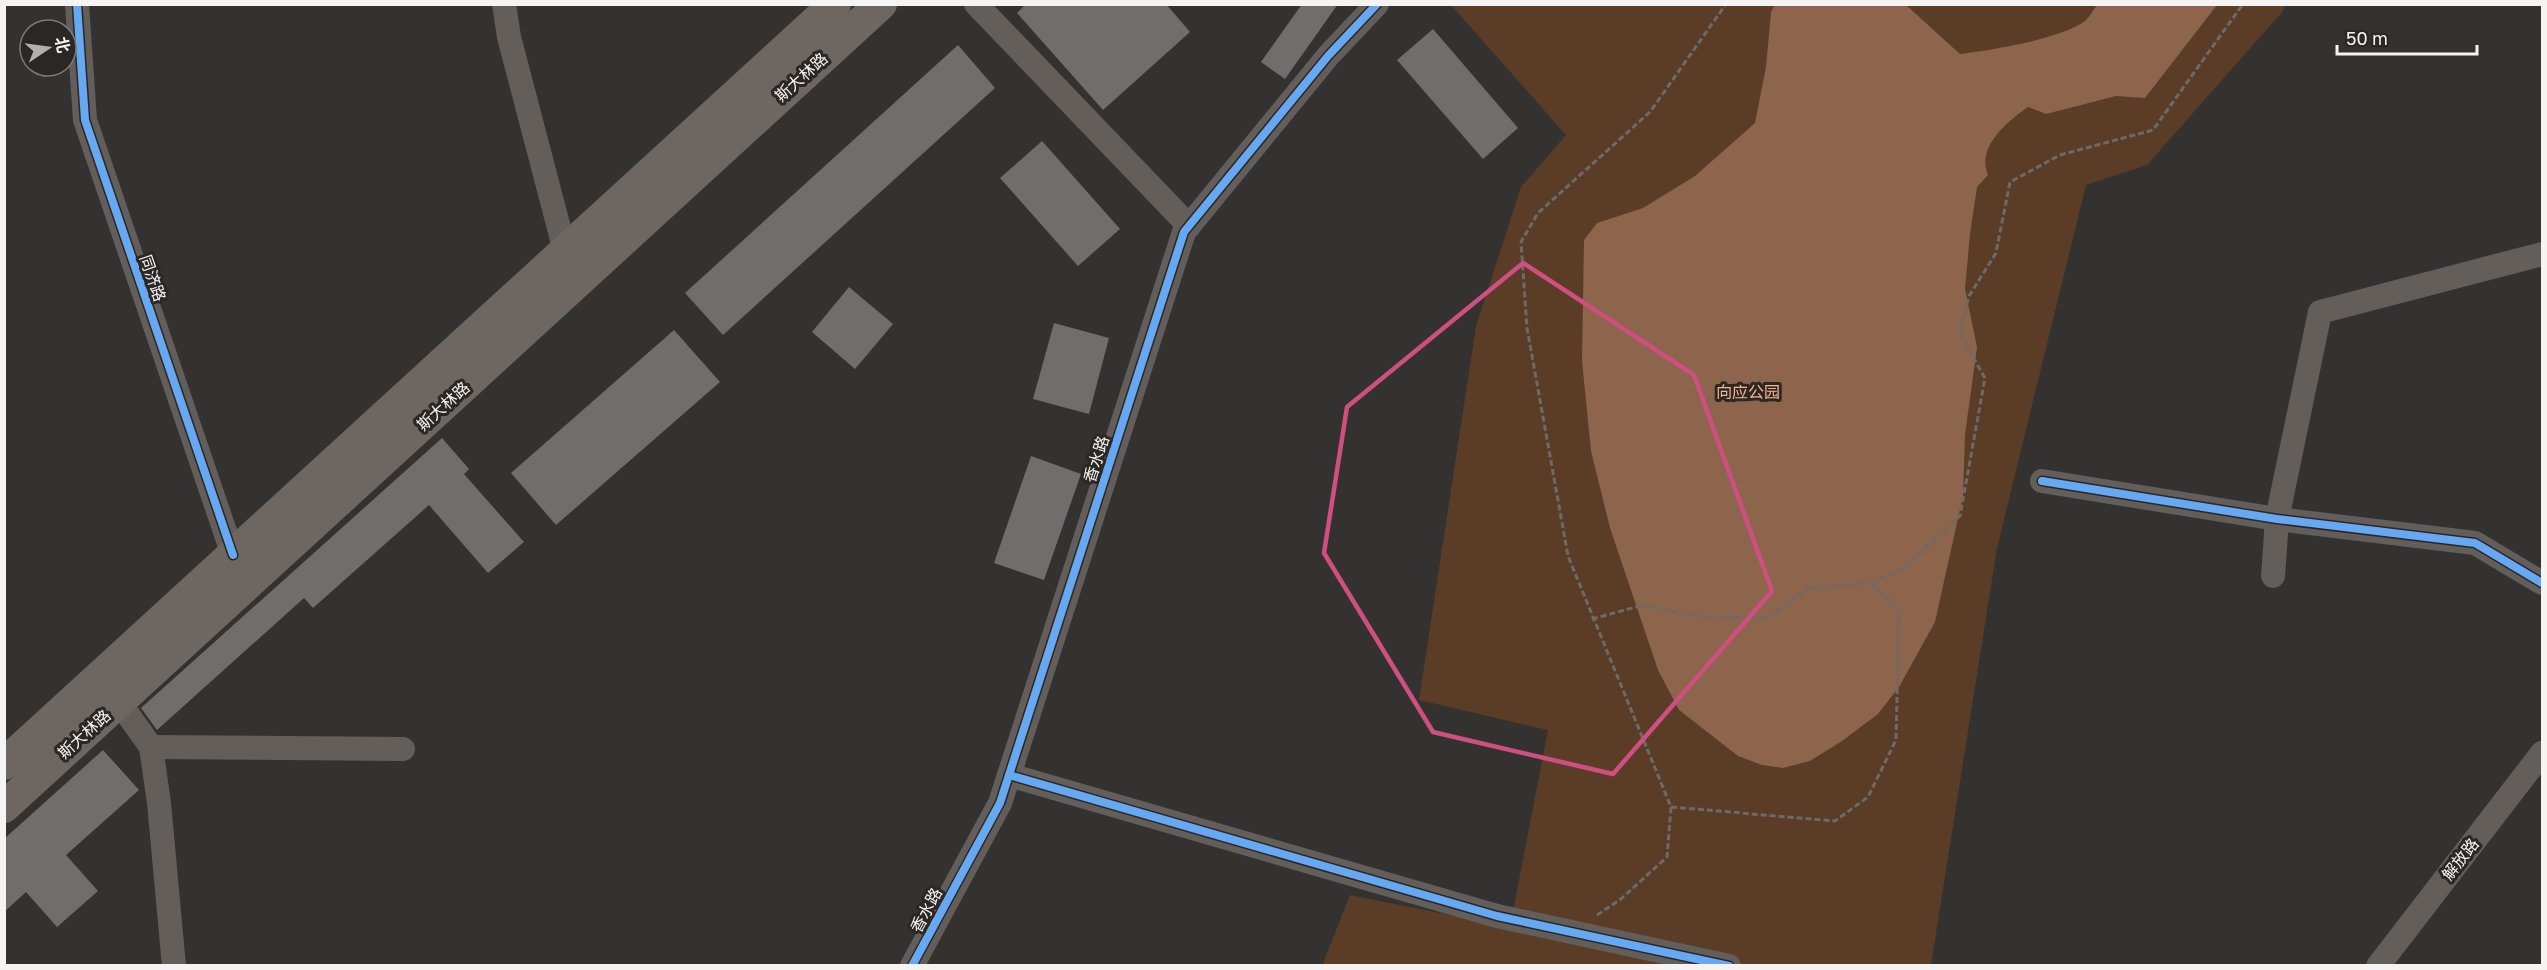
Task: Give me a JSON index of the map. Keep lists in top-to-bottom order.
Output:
{
  "streets": {
    "main road": ["斯大林路"],
    "street": ["同济路", "香水路", "解放路"]
  },
  "crossings": [
    ["斯大林路", "同济路"]
  ],
  "parks": ["向应公园"],
  "scale_bar": "50 m",
  "north": "right"
}
